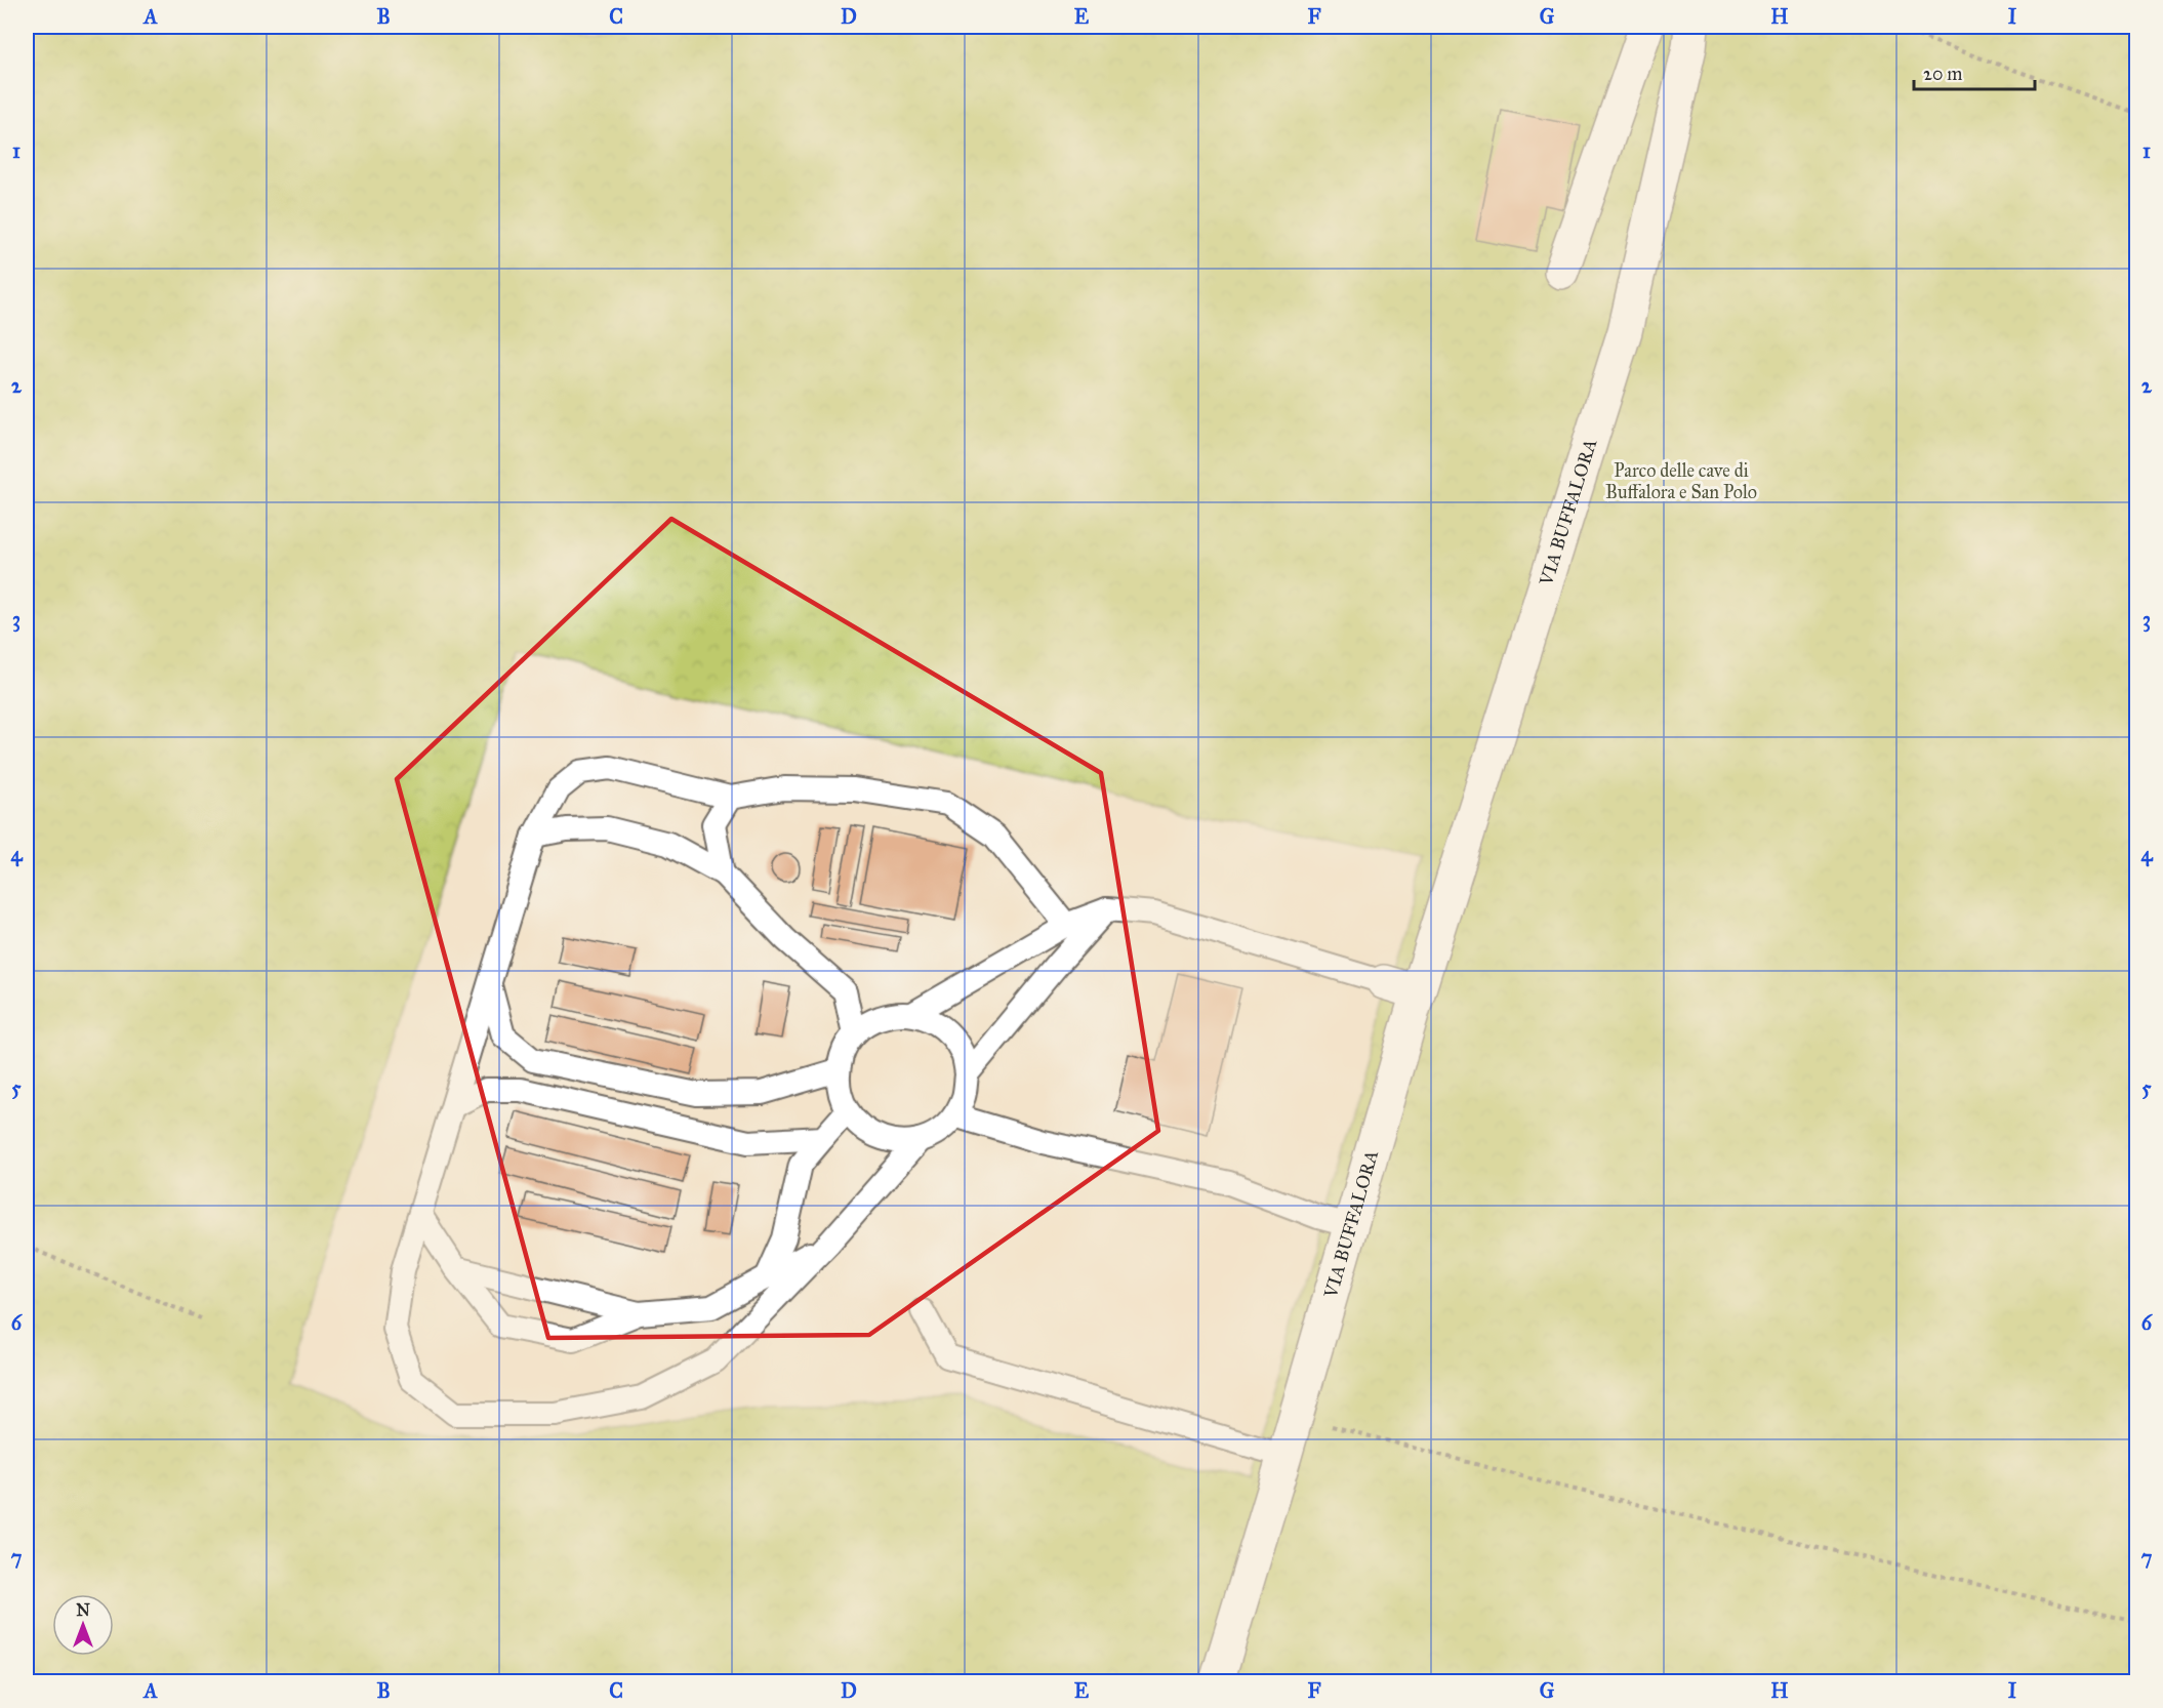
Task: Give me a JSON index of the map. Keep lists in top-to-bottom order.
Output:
{
  "streets": {
    "street": ["VIA BUFFALORA"]
  },
  "parks": ["Parco delle cave di Buffalora e San Polo"],
  "scale_bar": "20 m",
  "north": "top",
  "grid": {
    "columns": [
      "A",
      "B",
      "C",
      "D",
      "E",
      "F",
      "G",
      "H",
      "I"
    ],
    "rows": [
      "1",
      "2",
      "3",
      "4",
      "5",
      "6",
      "7"
    ]
  }
}
